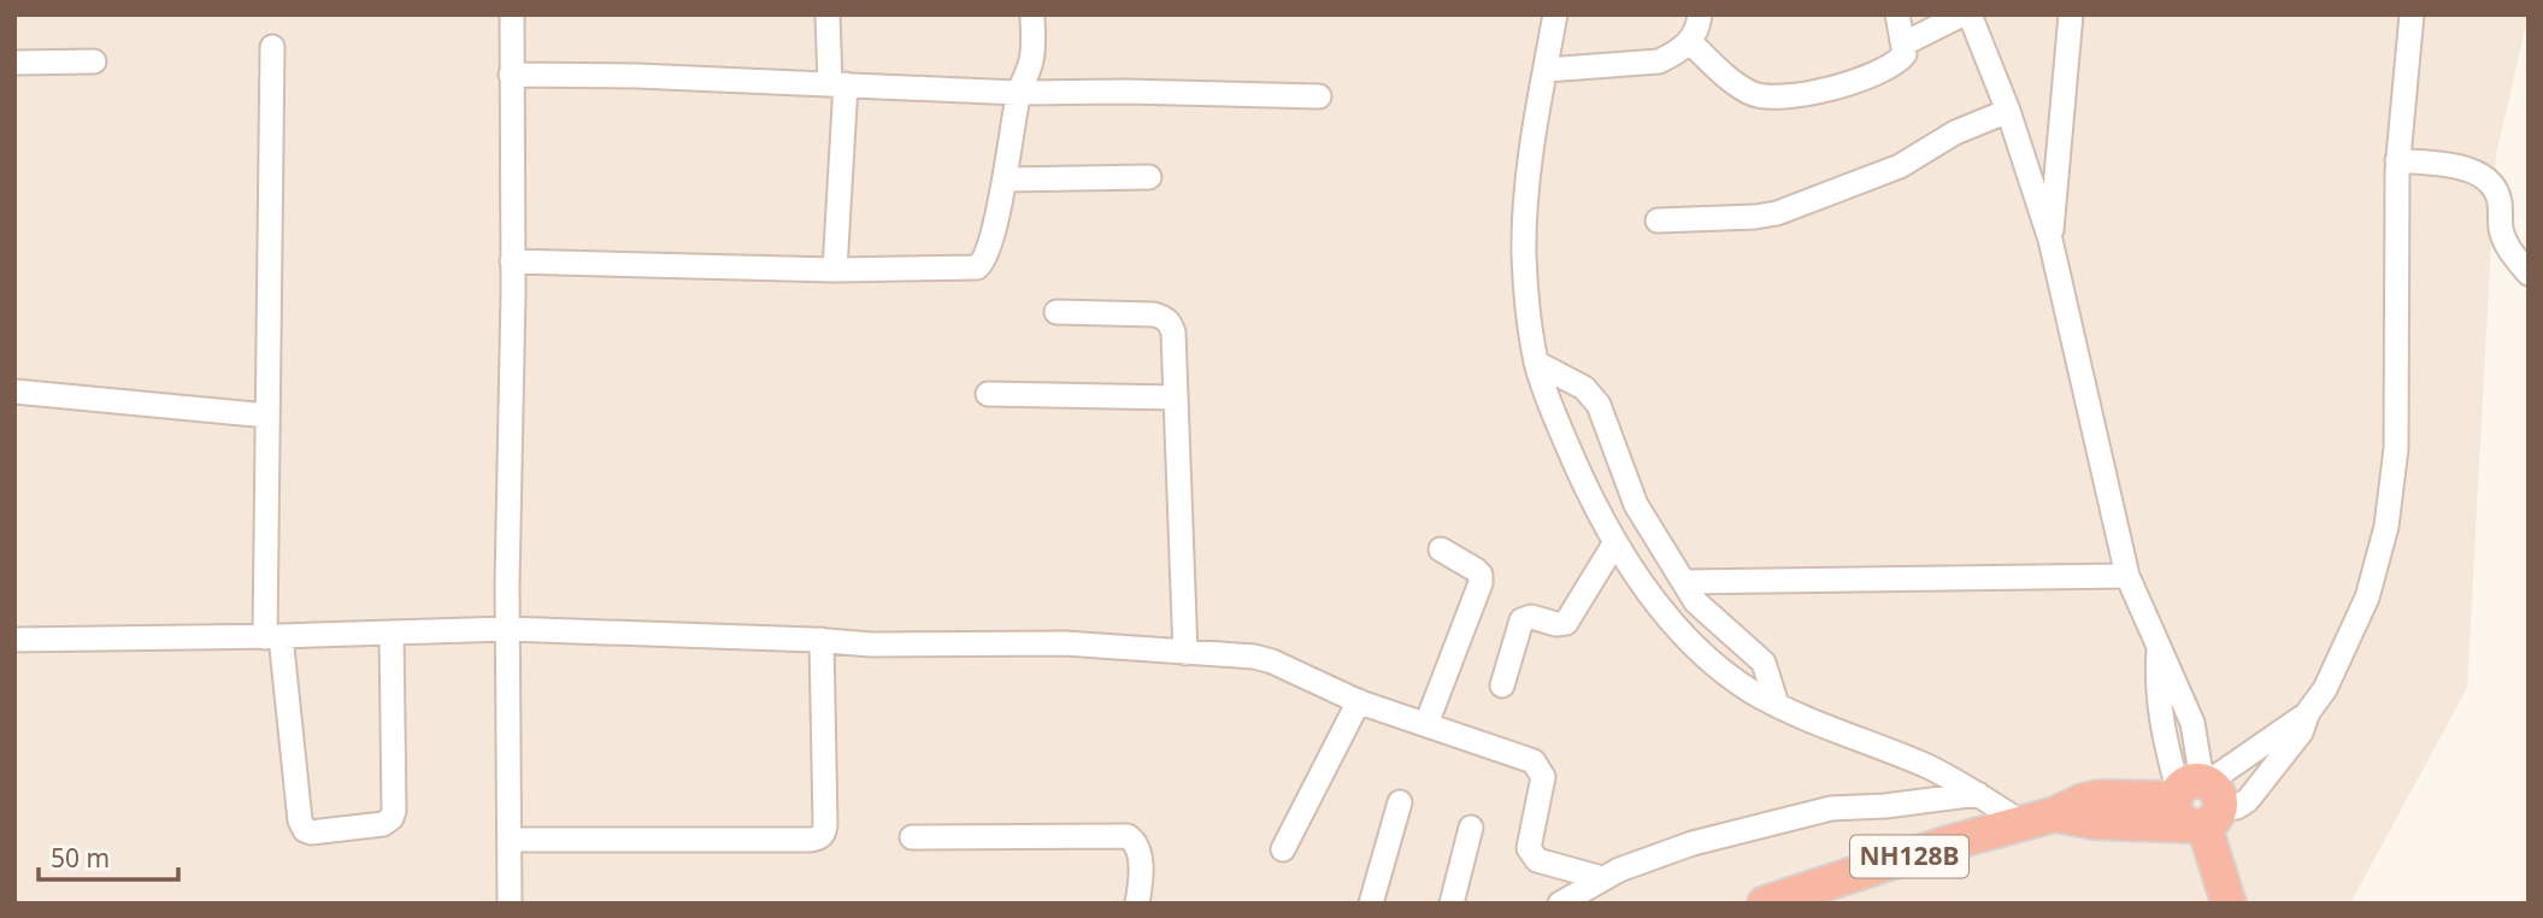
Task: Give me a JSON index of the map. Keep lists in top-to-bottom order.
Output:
{
  "streets": {
    "highway": ["NH128B"]
  },
  "scale_bar": "50 m"
}
